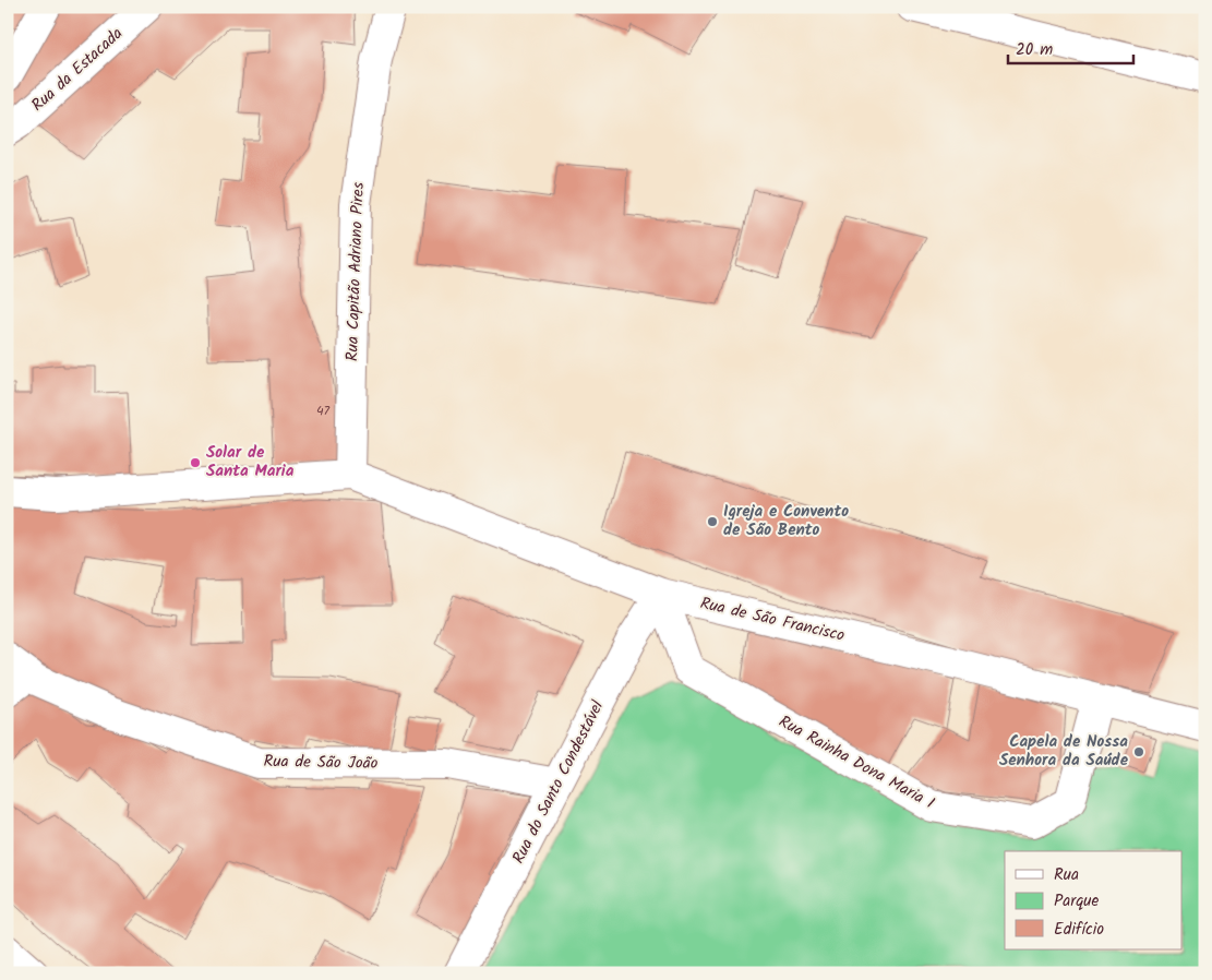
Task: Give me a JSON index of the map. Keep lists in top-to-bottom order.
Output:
{
  "streets": {
    "street": [
      "Rua da Estacada",
      "Rua Capitão Adriano Pires",
      "Rua de São Francisco",
      "Rua de São João",
      "Rua Rainha Dona Maria I",
      "Rua do Santo Condestável"
    ]
  },
  "crossings": [
    ["Rua Capitão Adriano Pires", "Rua de São Francisco"],
    ["Rua de São Francisco", "Rua Rainha Dona Maria I"],
    ["Rua de São Francisco", "Rua do Santo Condestável"],
    ["Rua de São João", "Rua do Santo Condestável"],
    ["Rua Rainha Dona Maria I", "Rua do Santo Condestável"]
  ],
  "places": ["Solar de Santa Maria", "Igreja e Convento de São Bento", "Capela de Nossa Senhora da Saúde"],
  "house_numbers": ["47"],
  "legend": ["Rua", "Parque", "Edifício"],
  "scale_bar": "20 m"
}
